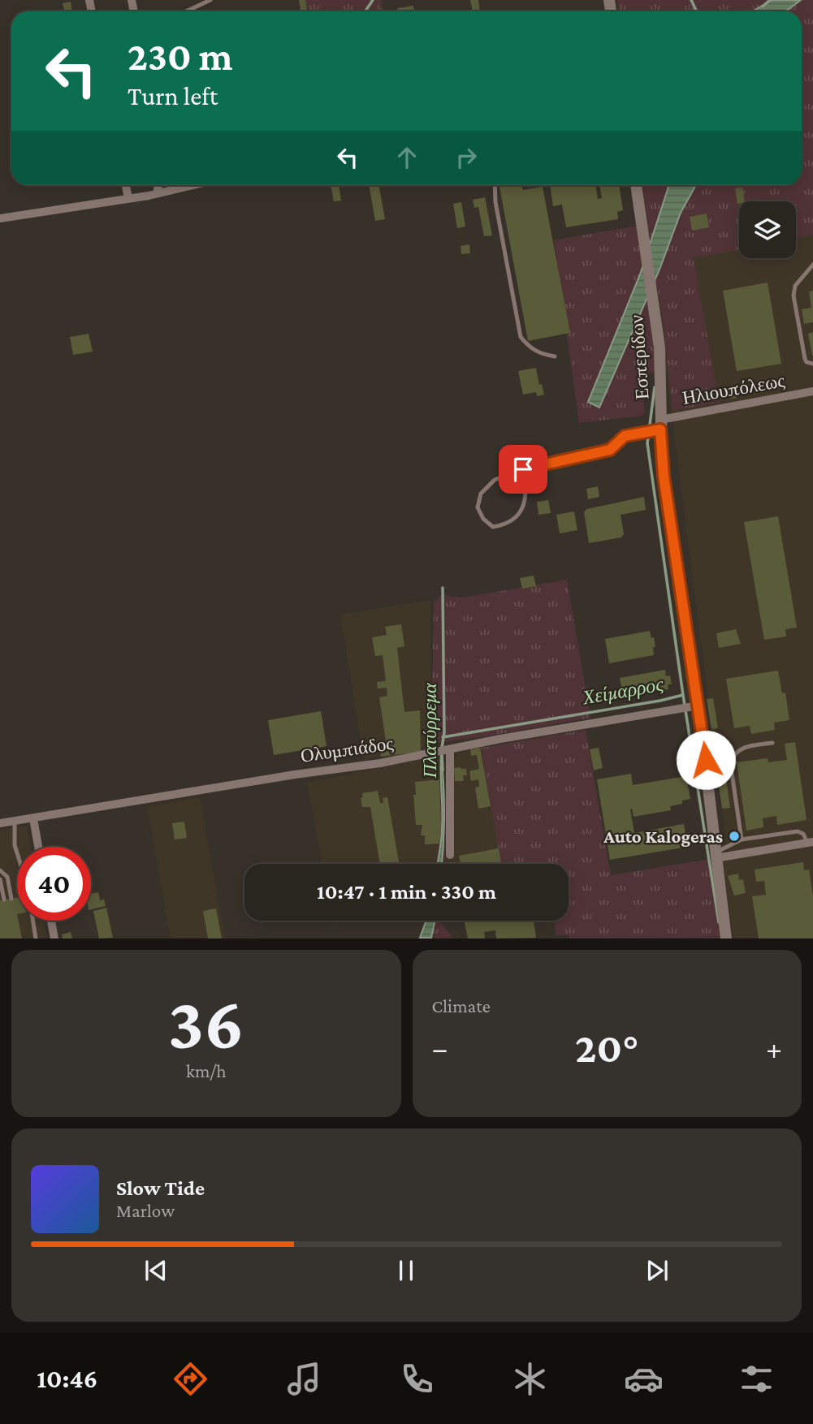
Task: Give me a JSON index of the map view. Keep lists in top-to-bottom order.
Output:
{
  "streets": {
    "street": ["Εσπερίδων", "Ηλιουπόλεως", "Ολυμπιάδος"]
  },
  "crossings": [
    ["Εσπερίδων", "Ηλιουπόλεως"],
    ["Εσπερίδων", "Ολυμπιάδος"]
  ],
  "water": ["Χείμαρρος", "Πλατύρρεμα"],
  "places": ["Auto Kalogeras"],
  "page": {
    "turn": ["230 m", "Turn left"],
    "limit": "40",
    "trip": "10:47 · 1 min · 330 m",
    "tile": [
      ["36", "km/h"],
      "Climate"
    ],
    "heat": ["−", "20°", "+"],
    "song": ["Slow Tide", "Marlow"],
    "tabs": "10:46"
  }
}
